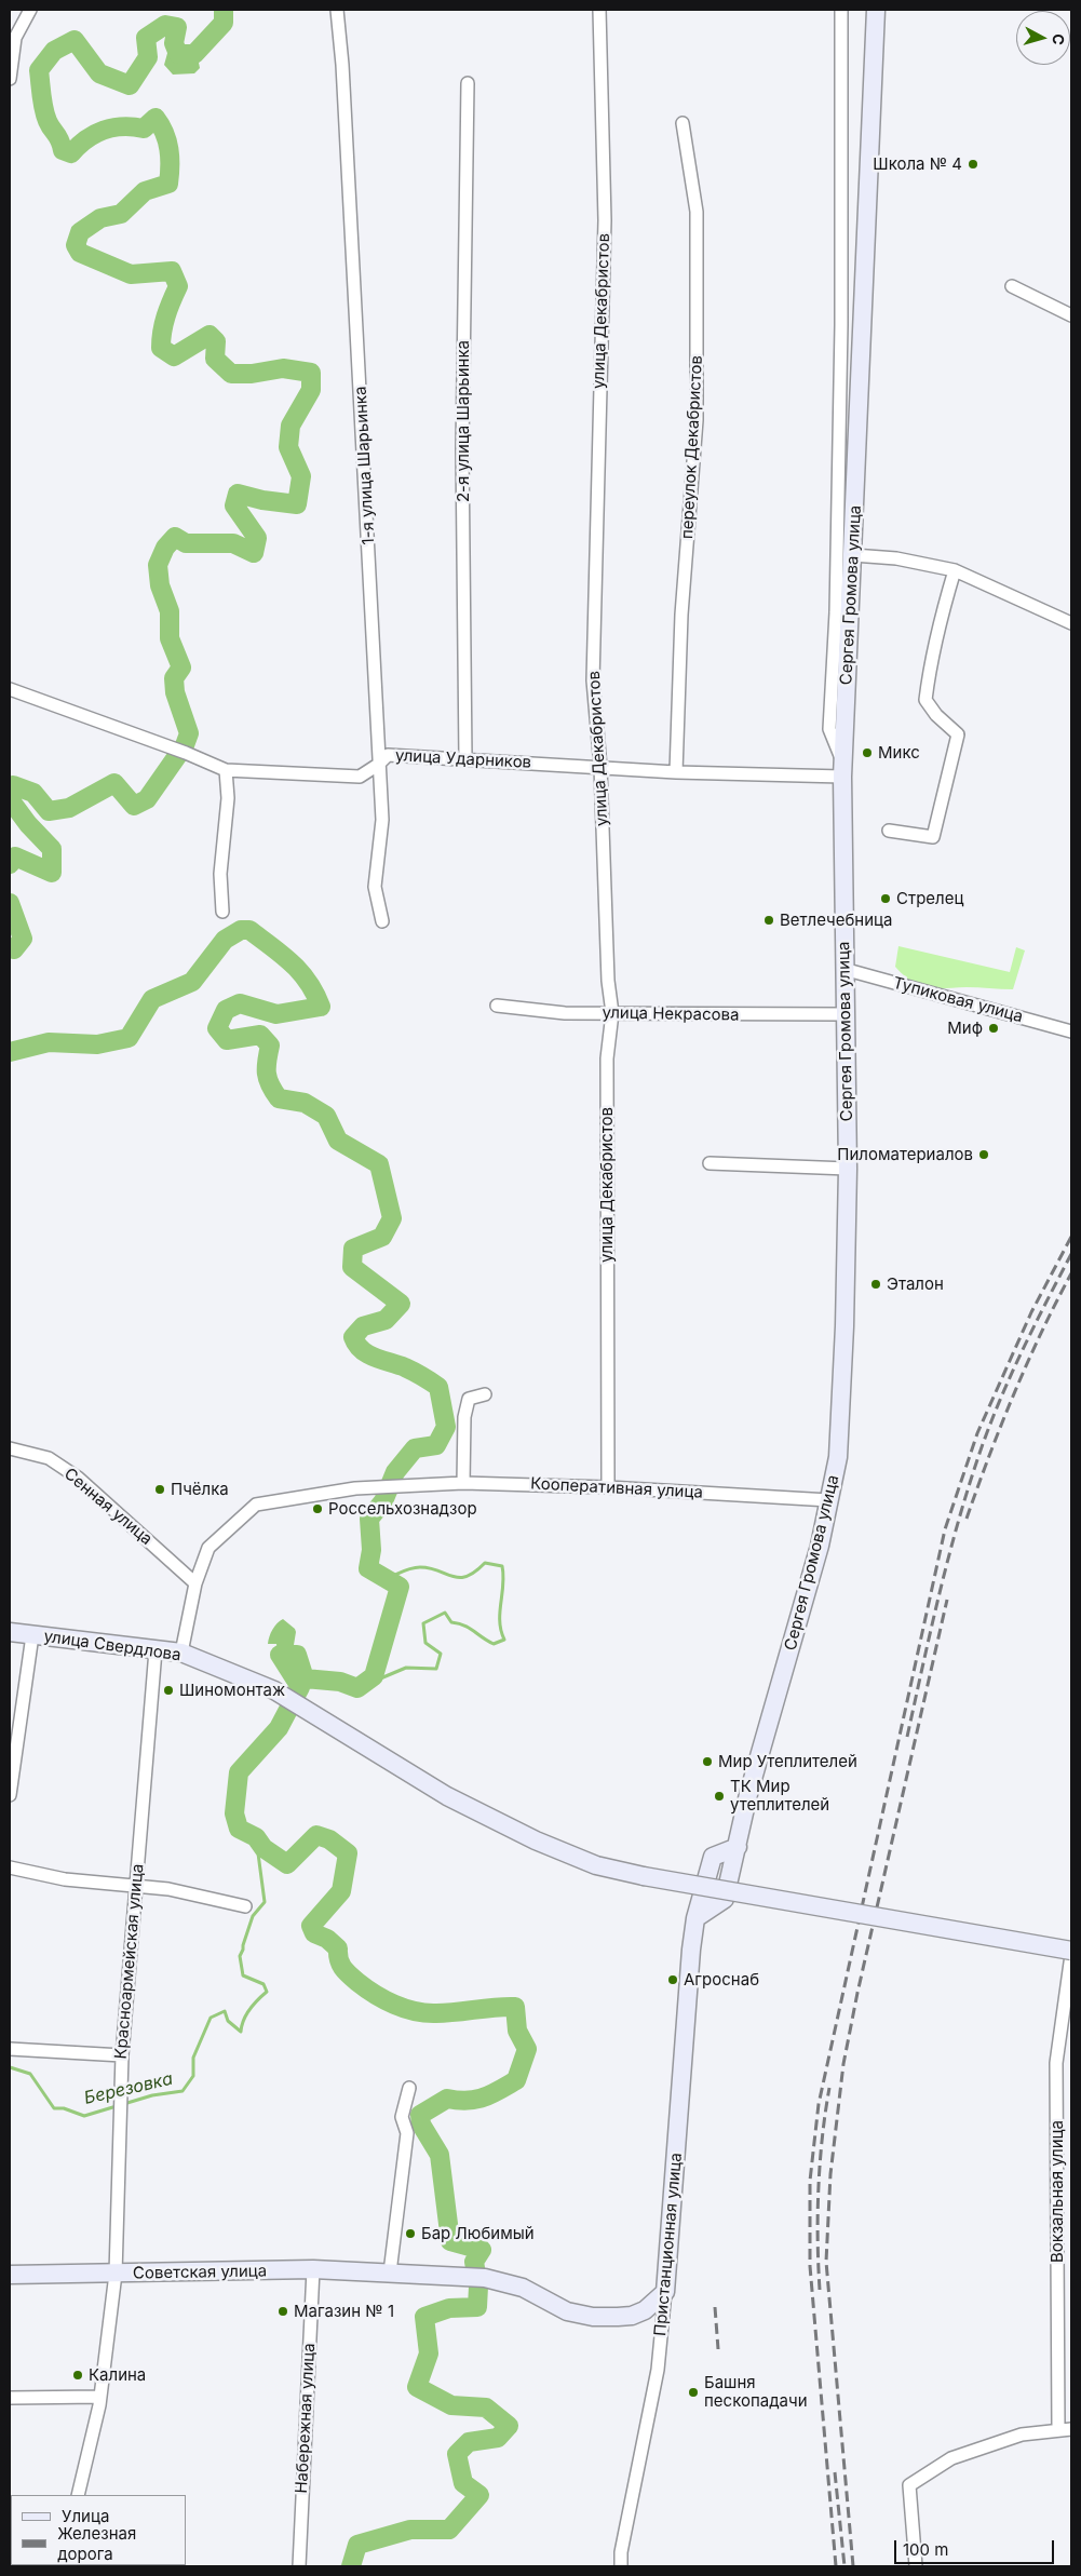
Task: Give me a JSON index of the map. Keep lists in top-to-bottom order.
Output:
{
  "streets": {
    "street": [
      "улица Декабристов",
      "2-я улица Шарьинка",
      "переулок Декабристов",
      "1-я улица Шарьинка",
      "Сергея Громова улица",
      "улица Ударников",
      "Тупиковая улица",
      "улица Некрасова",
      "Кооперативная улица",
      "Сенная улица",
      "улица Свердлова",
      "Красноармейская улица",
      "Вокзальная улица",
      "Пристанционная улица",
      "Советская улица",
      "Набережная улица"
    ]
  },
  "crossings": [
    ["улица Декабристов", "улица Ударников"],
    ["улица Декабристов", "улица Некрасова"],
    ["улица Декабристов", "Кооперативная улица"],
    ["2-я улица Шарьинка", "улица Ударников"],
    ["переулок Декабристов", "улица Ударников"],
    ["1-я улица Шарьинка", "улица Ударников"],
    ["Сергея Громова улица", "улица Ударников"],
    ["Сергея Громова улица", "Тупиковая улица"],
    ["Сергея Громова улица", "улица Некрасова"],
    ["Сергея Громова улица", "Кооперативная улица"],
    ["Сергея Громова улица", "Пристанционная улица"],
    ["Кооперативная улица", "Сенная улица"],
    ["улица Свердлова", "Красноармейская улица"],
    ["улица Свердлова", "Вокзальная улица"],
    ["Красноармейская улица", "Советская улица"],
    ["Советская улица", "Набережная улица"]
  ],
  "water": ["Березовка"],
  "places": [
    "Школа № 4",
    "Микс",
    "Стрелец",
    "Ветлечебница",
    "Миф",
    "Пиломатериалов",
    "Эталон",
    "Пчёлка",
    "Россельхознадзор",
    "Шиномонтаж",
    "Мир Утеплителей",
    "ТК Мир утеплителей",
    "Агроснаб",
    "Бар Любимый",
    "Магазин № 1",
    "Калина",
    "Башня пескопадачи"
  ],
  "legend": ["Улица", "Железная дорога"],
  "scale_bar": "100 m",
  "north": "right"
}
